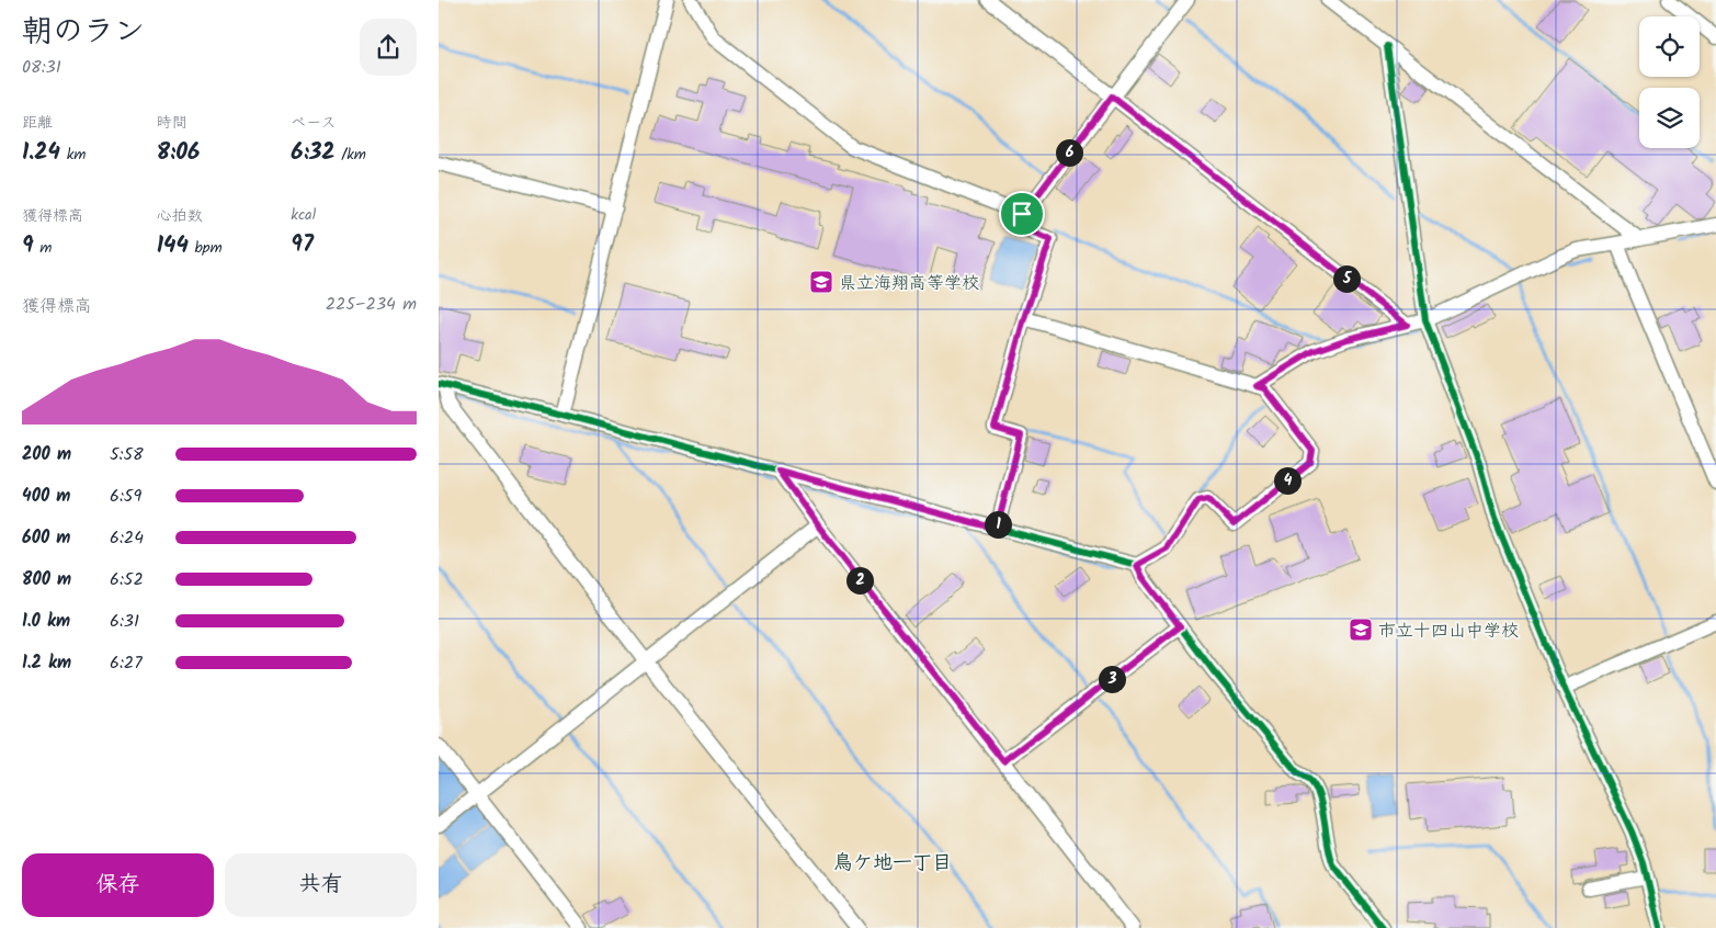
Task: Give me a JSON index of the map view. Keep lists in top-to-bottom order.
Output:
{
  "districts": ["鳥ケ地一丁目"],
  "places": {
    "school or university": ["県立海翔高等学校", "市立十四山中学校"]
  },
  "page": {
    "heading": ["朝のラン", "08:31"],
    "stats": [
      ["距離", "1.24 km"],
      ["時間", "8:06"],
      ["ペース", "6:32 /km"],
      ["獲得標高", "9 m"],
      ["心拍数", "144 bpm"],
      ["kcal", "97"]
    ],
    "pins": [
      "6",
      "5",
      "4",
      "1",
      "2",
      "3"
    ],
    "chart": ["獲得標高", "225–234 m"],
    "list": [
      {
        "name": "200 m",
        "note": "5:58"
      },
      {
        "name": "400 m",
        "note": "6:59"
      },
      {
        "name": "600 m",
        "note": "6:24"
      },
      {
        "name": "800 m",
        "note": "6:52"
      },
      {
        "name": "1.0 km",
        "note": "6:31"
      },
      {
        "name": "1.2 km",
        "note": "6:27"
      }
    ],
    "buttons": ["保存", "共有"]
  }
}
